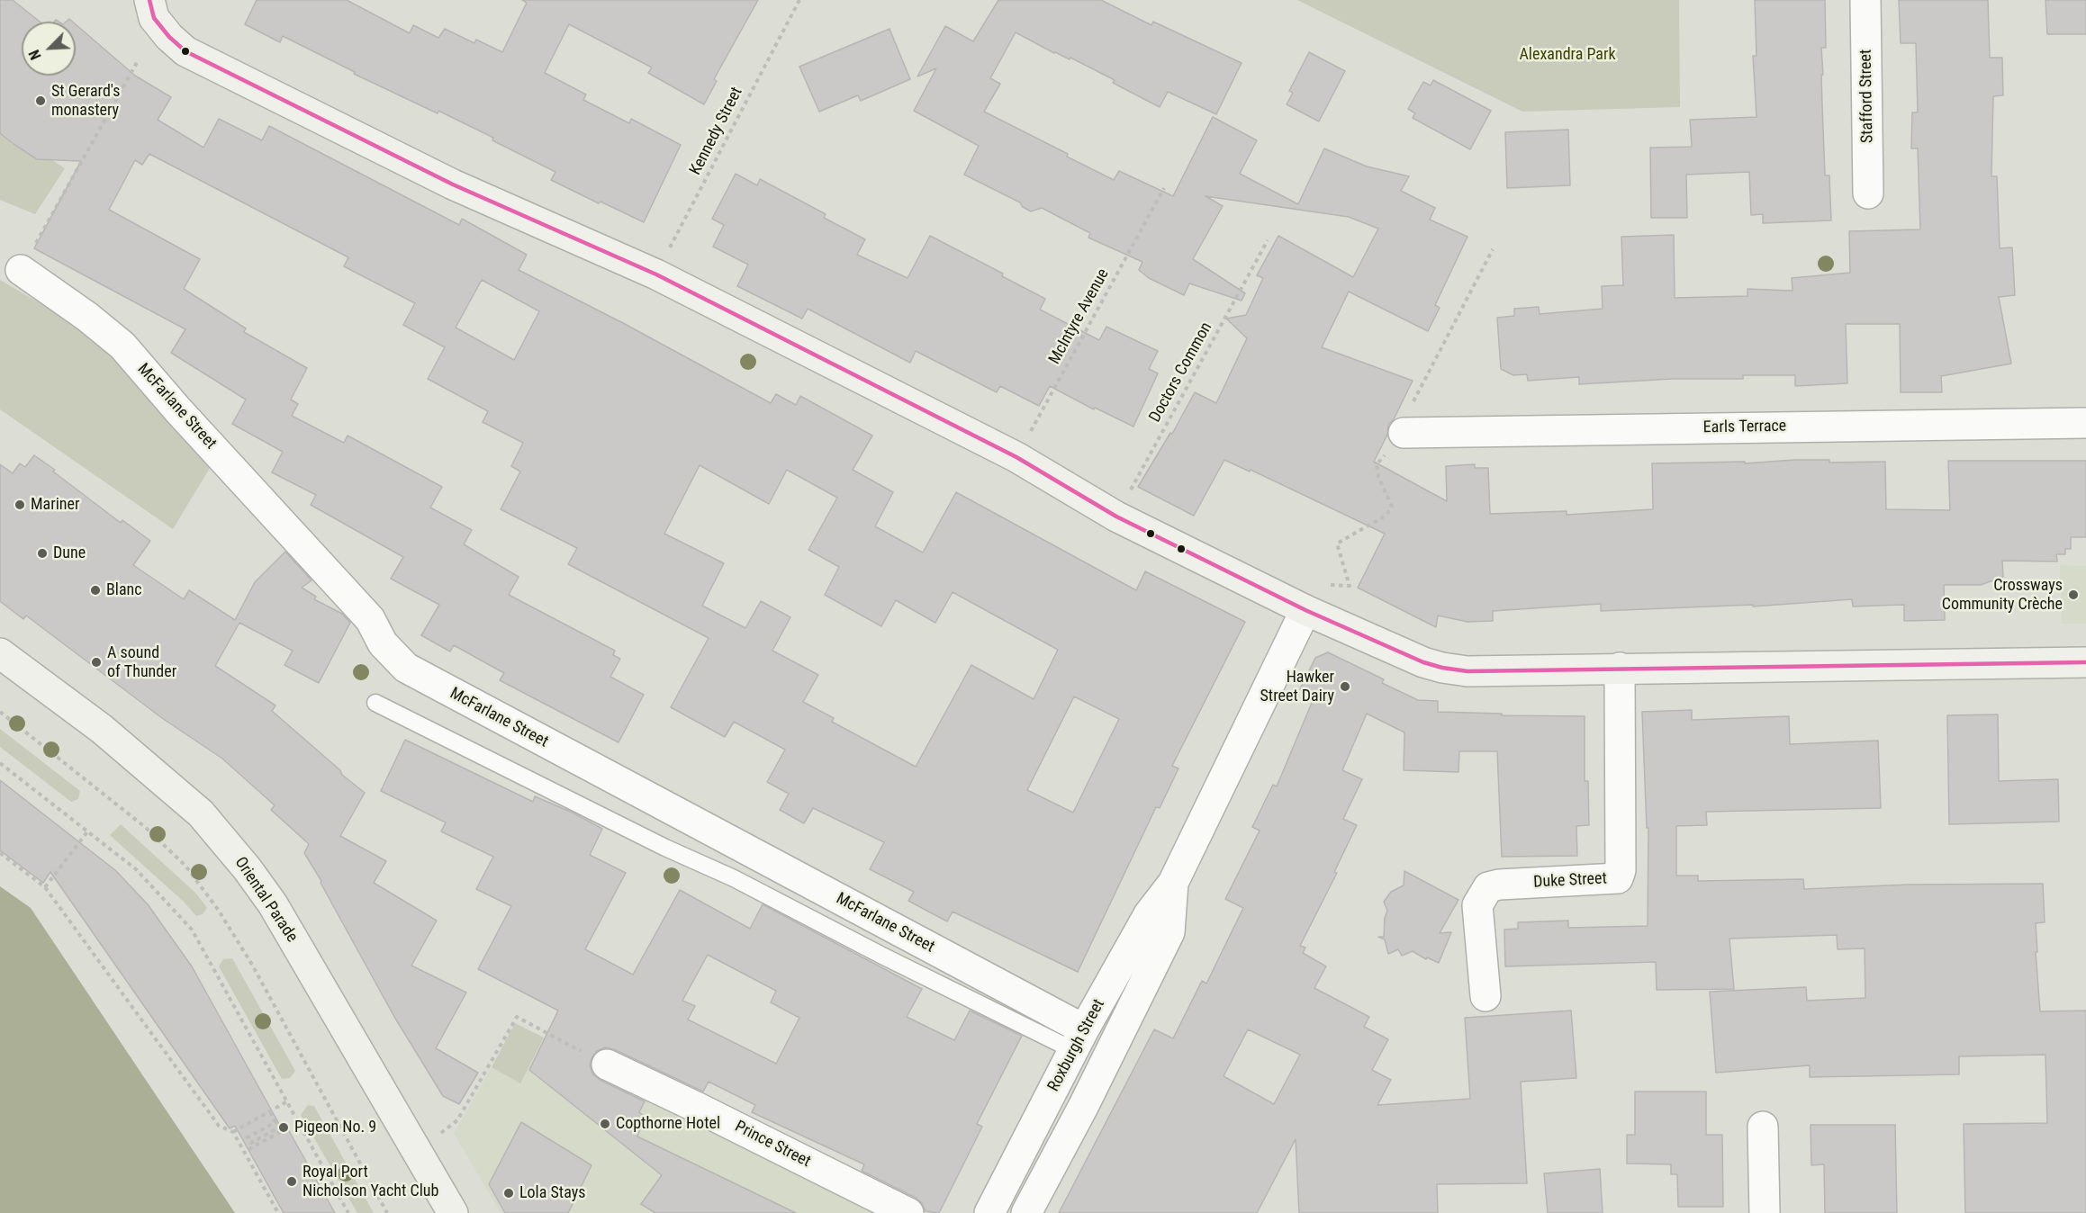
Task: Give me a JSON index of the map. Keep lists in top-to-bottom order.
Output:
{
  "streets": {
    "street": [
      "Stafford Street",
      "McFarlane Street",
      "Earls Terrace",
      "Duke Street",
      "Oriental Parade",
      "Roxburgh Street",
      "Prince Street"
    ],
    "path": ["Kennedy Street", "McIntyre Avenue", "Doctors Common"]
  },
  "crossings": [
    ["McFarlane Street", "Roxburgh Street"]
  ],
  "parks": ["Alexandra Park"],
  "places": [
    "St Gerard's monastery",
    "Mariner",
    "Dune",
    "Blanc",
    "Crossways Community Crèche",
    "A sound of Thunder",
    "Hawker Street Dairy",
    "Copthorne Hotel",
    "Pigeon No. 9",
    "Royal Port Nicholson Yacht Club",
    "Lola Stays"
  ],
  "north": "bottom left"
}
